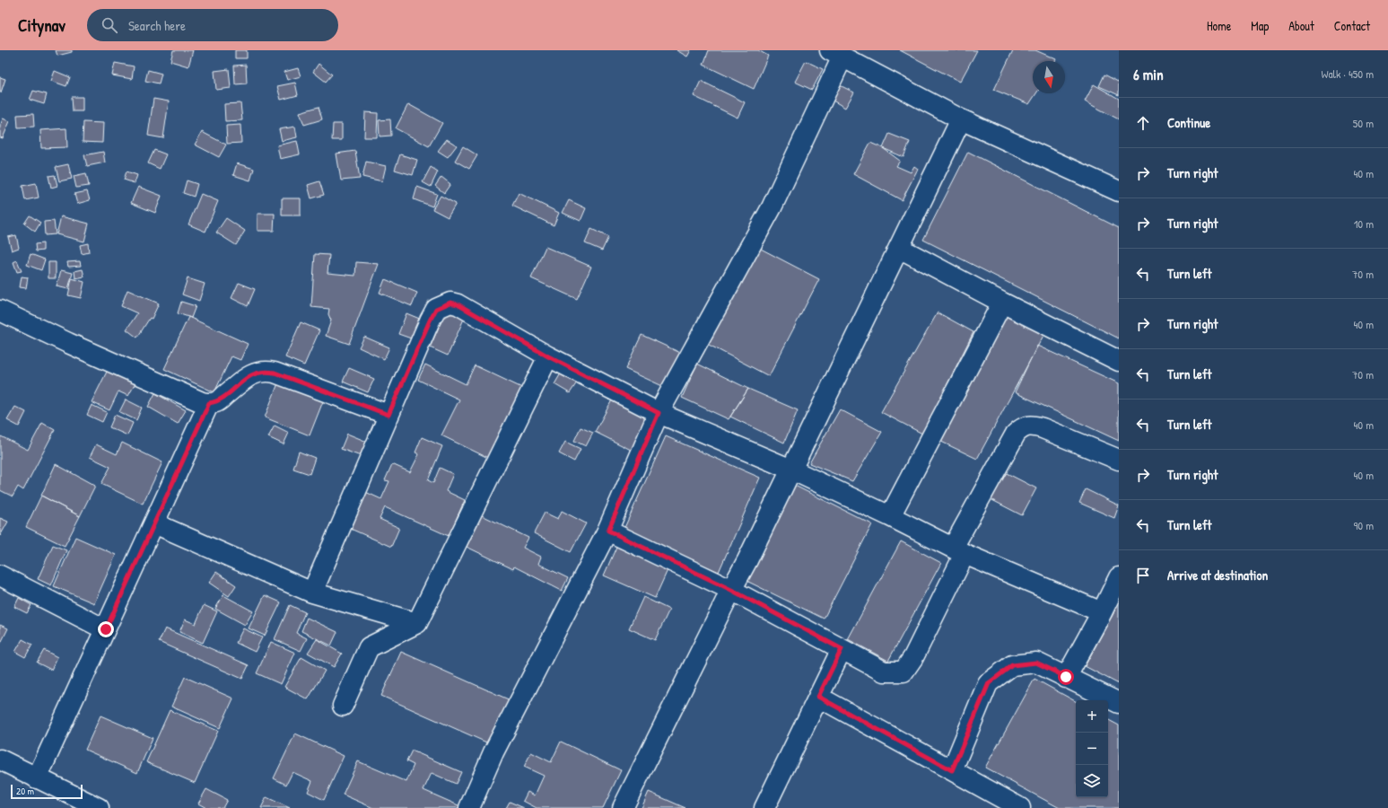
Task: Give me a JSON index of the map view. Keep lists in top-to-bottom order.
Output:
{
  "scale_bar": "20 m",
  "north": "bottom",
  "page": {
    "header": "Citynav",
    "search": "Search here",
    "nav": [
      "Home",
      "Map",
      "About",
      "Contact"
    ],
    "heading": ["6 min", "Walk · 450 m"],
    "list": [
      ["Continue", "50 m"],
      ["Turn right", "40 m"],
      ["Turn right", "10 m"],
      ["Turn left", "70 m"],
      ["Turn right", "40 m"],
      ["Turn left", "70 m"],
      ["Turn left", "40 m"],
      ["Turn right", "40 m"],
      ["Turn left", "90 m"],
      "Arrive at destination"
    ],
    "map_buttons": ["+", "−"],
    "scale": "20 m"
  }
}
